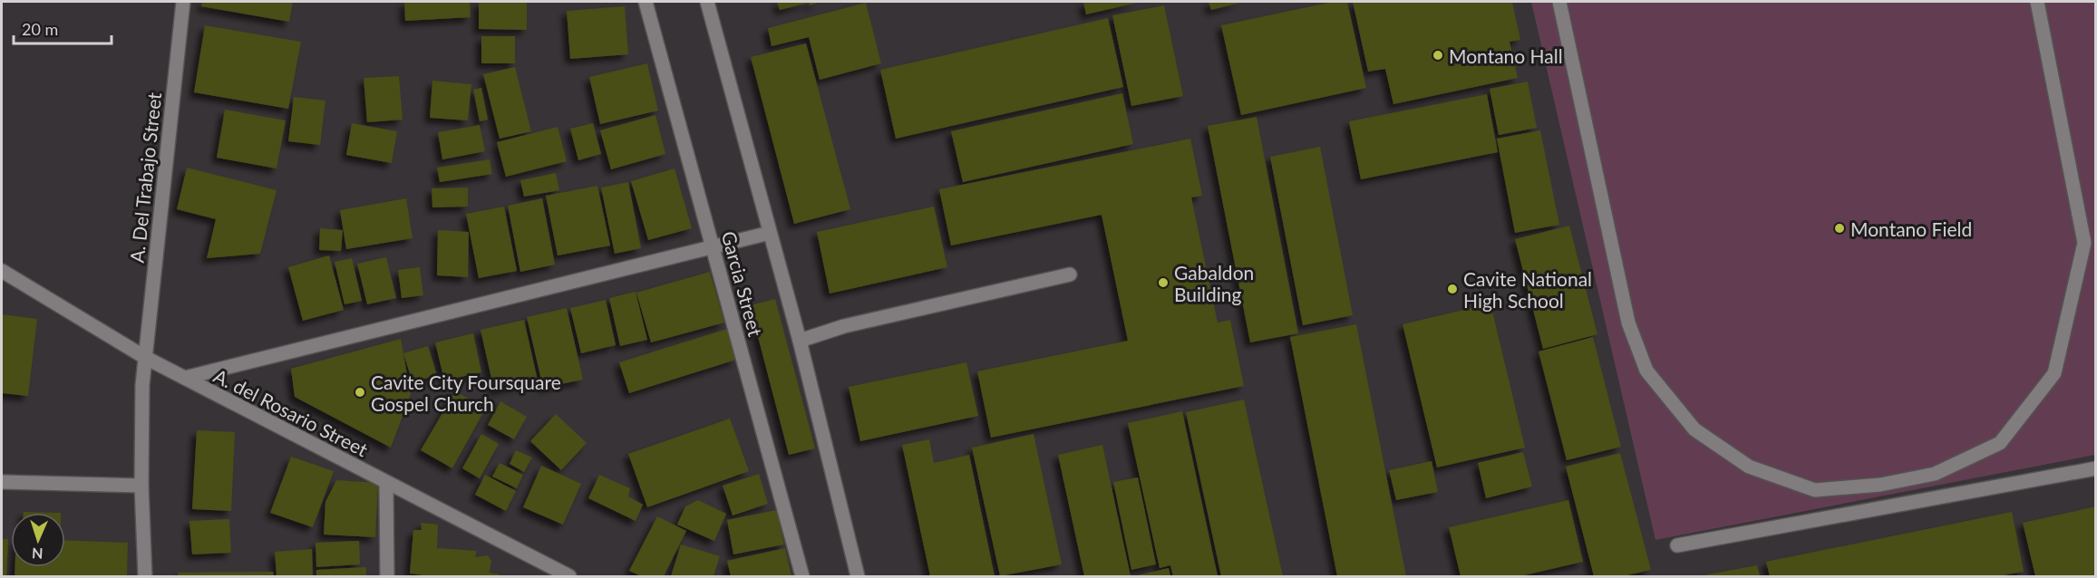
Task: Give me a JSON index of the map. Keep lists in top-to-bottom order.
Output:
{
  "streets": {
    "street": ["A. Del Trabajo Street", "Garcia Street", "A. del Rosario Street"]
  },
  "crossings": [
    ["A. Del Trabajo Street", "A. del Rosario Street"]
  ],
  "places": [
    "Montano Hall",
    "Montano Field",
    "Gabaldon Building",
    "Cavite National High School",
    "Cavite City Foursquare Gospel Church"
  ],
  "scale_bar": "20 m",
  "north": "bottom"
}
